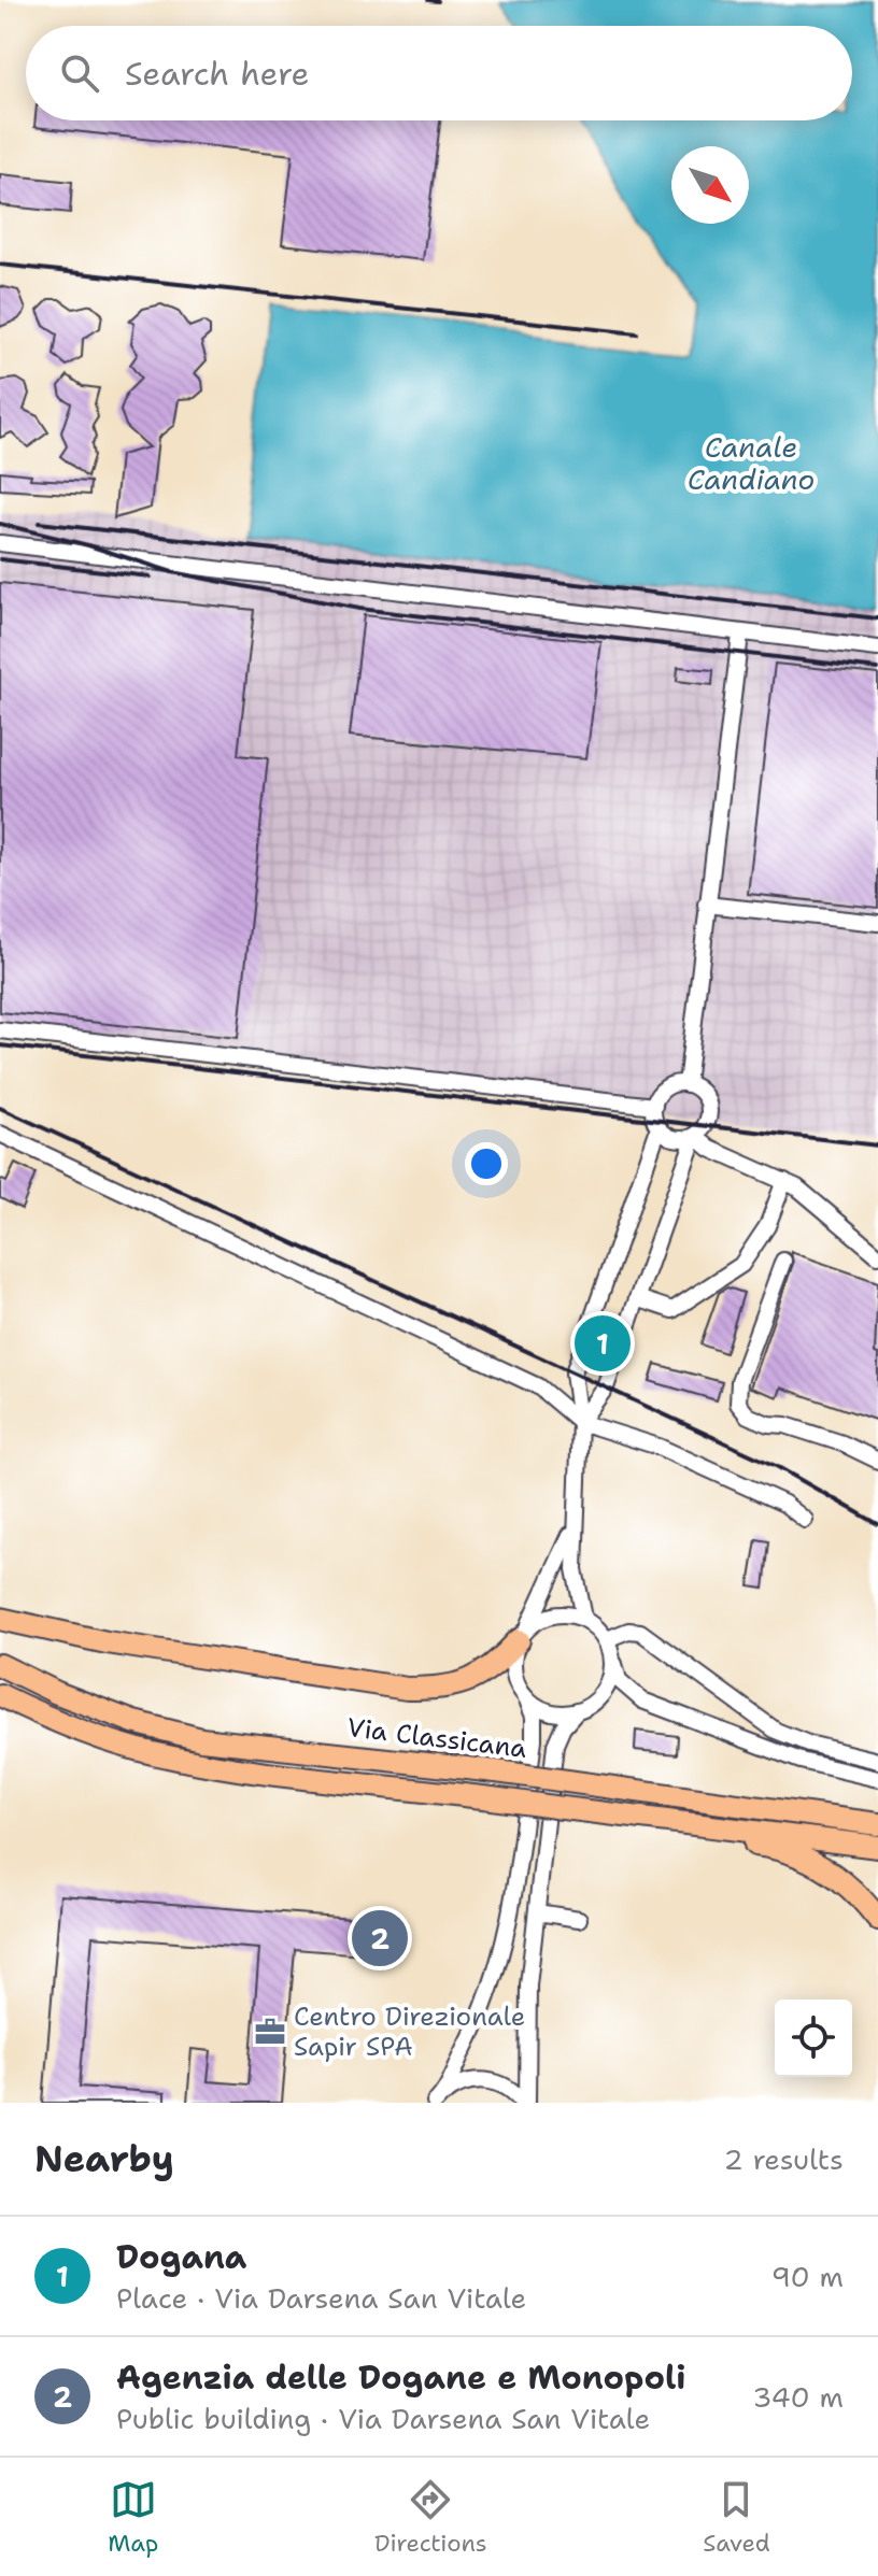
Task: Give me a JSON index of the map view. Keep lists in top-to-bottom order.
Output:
{
  "streets": {
    "highway": ["Via Classicana"]
  },
  "water": ["Canale Candiano"],
  "places": {
    "office": ["Centro Direzionale Sapir SPA"]
  },
  "north": "bottom right",
  "page": {
    "search": "Search here",
    "pins": ["1", "2"],
    "heading": ["Nearby", "2 results"],
    "list": [
      {
        "mark": "1",
        "name": "Dogana",
        "note": "Place · Via Darsena San Vitale",
        "value": "90 m"
      },
      {
        "mark": "2",
        "name": "Agenzia delle Dogane e Monopoli",
        "note": "Public building · Via Darsena San Vitale",
        "value": "340 m"
      }
    ],
    "nav": ["Map", "Directions", "Saved"]
  }
}
